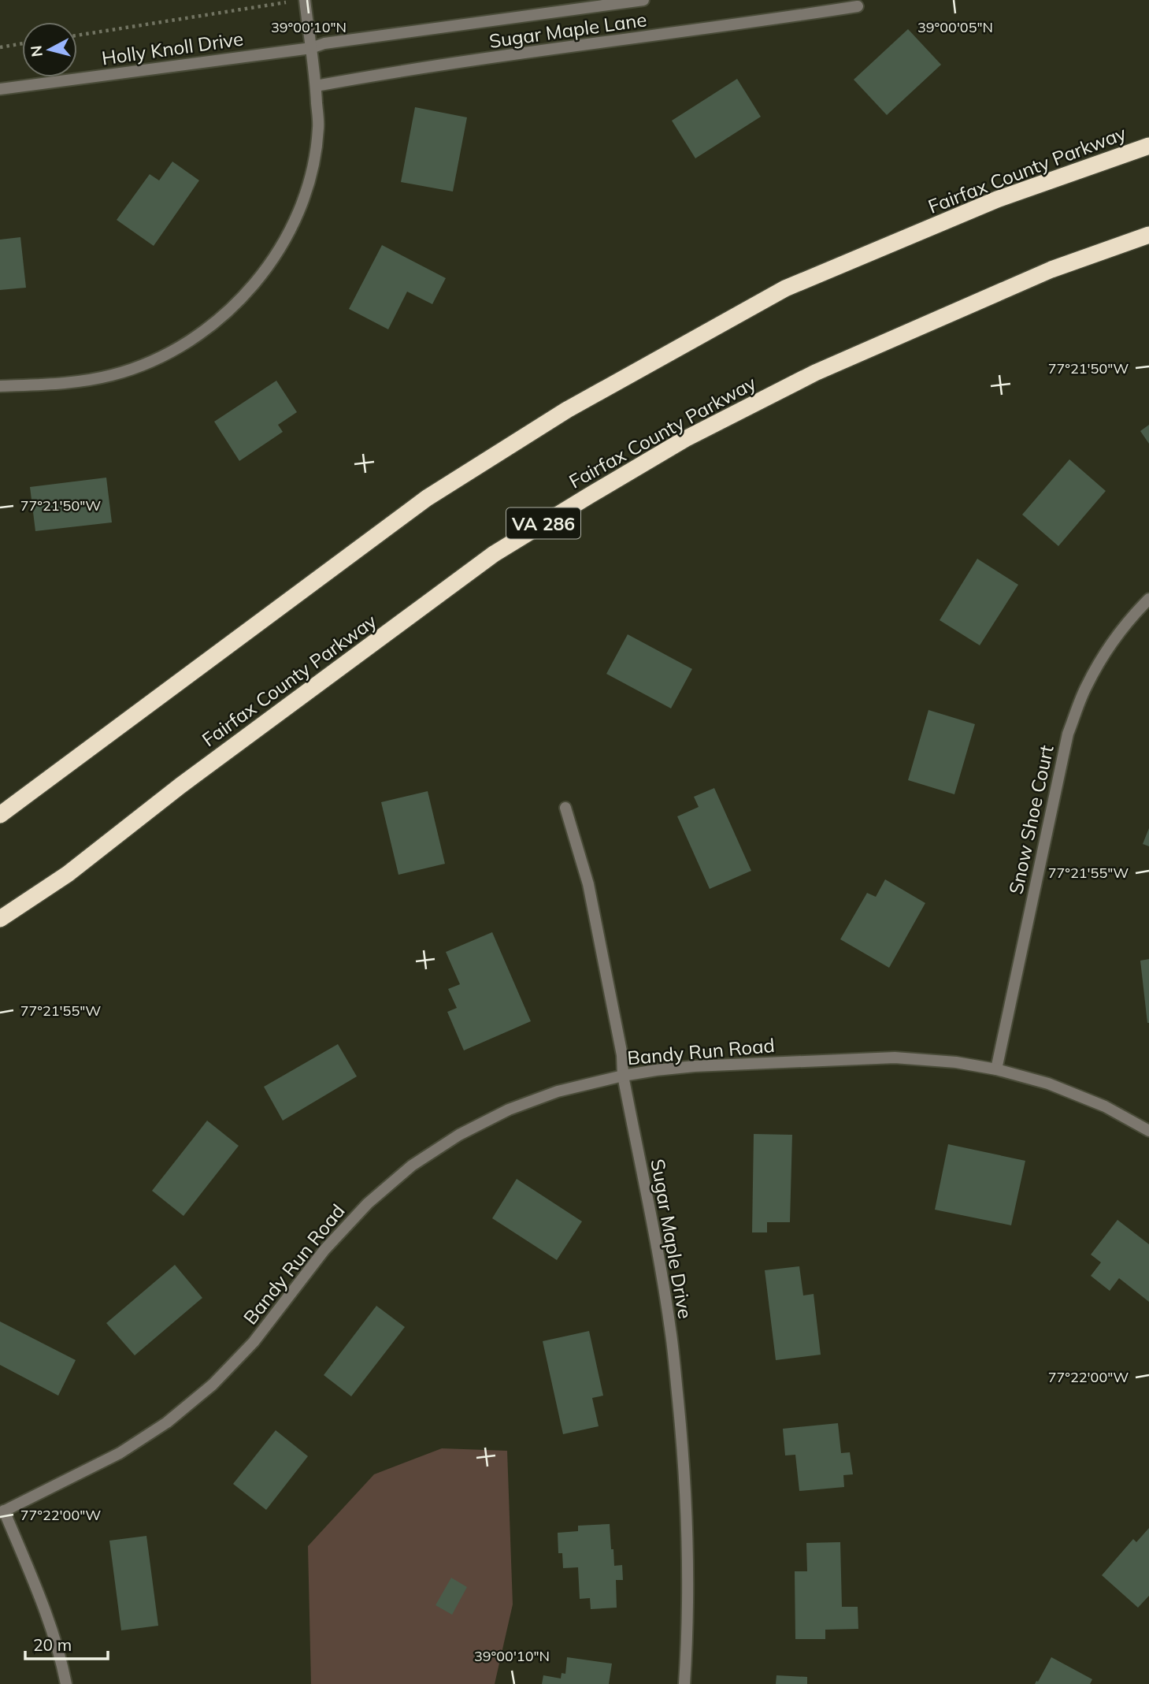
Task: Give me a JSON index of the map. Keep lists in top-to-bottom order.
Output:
{
  "streets": {
    "highway": ["Fairfax County Parkway", "VA 286"],
    "street": [
      "Sugar Maple Lane",
      "Holly Knoll Drive",
      "Snow Shoe Court",
      "Bandy Run Road",
      "Sugar Maple Drive"
    ]
  },
  "crossings": [
    ["Snow Shoe Court", "Bandy Run Road"],
    ["Bandy Run Road", "Sugar Maple Drive"]
  ],
  "scale_bar": "20 m",
  "north": "left",
  "coordinates": [
    "39°00'10\"N",
    "39°00'05\"N",
    "77°21'50\"W",
    "77°21'55\"W",
    "77°22'00\"W"
  ]
}
